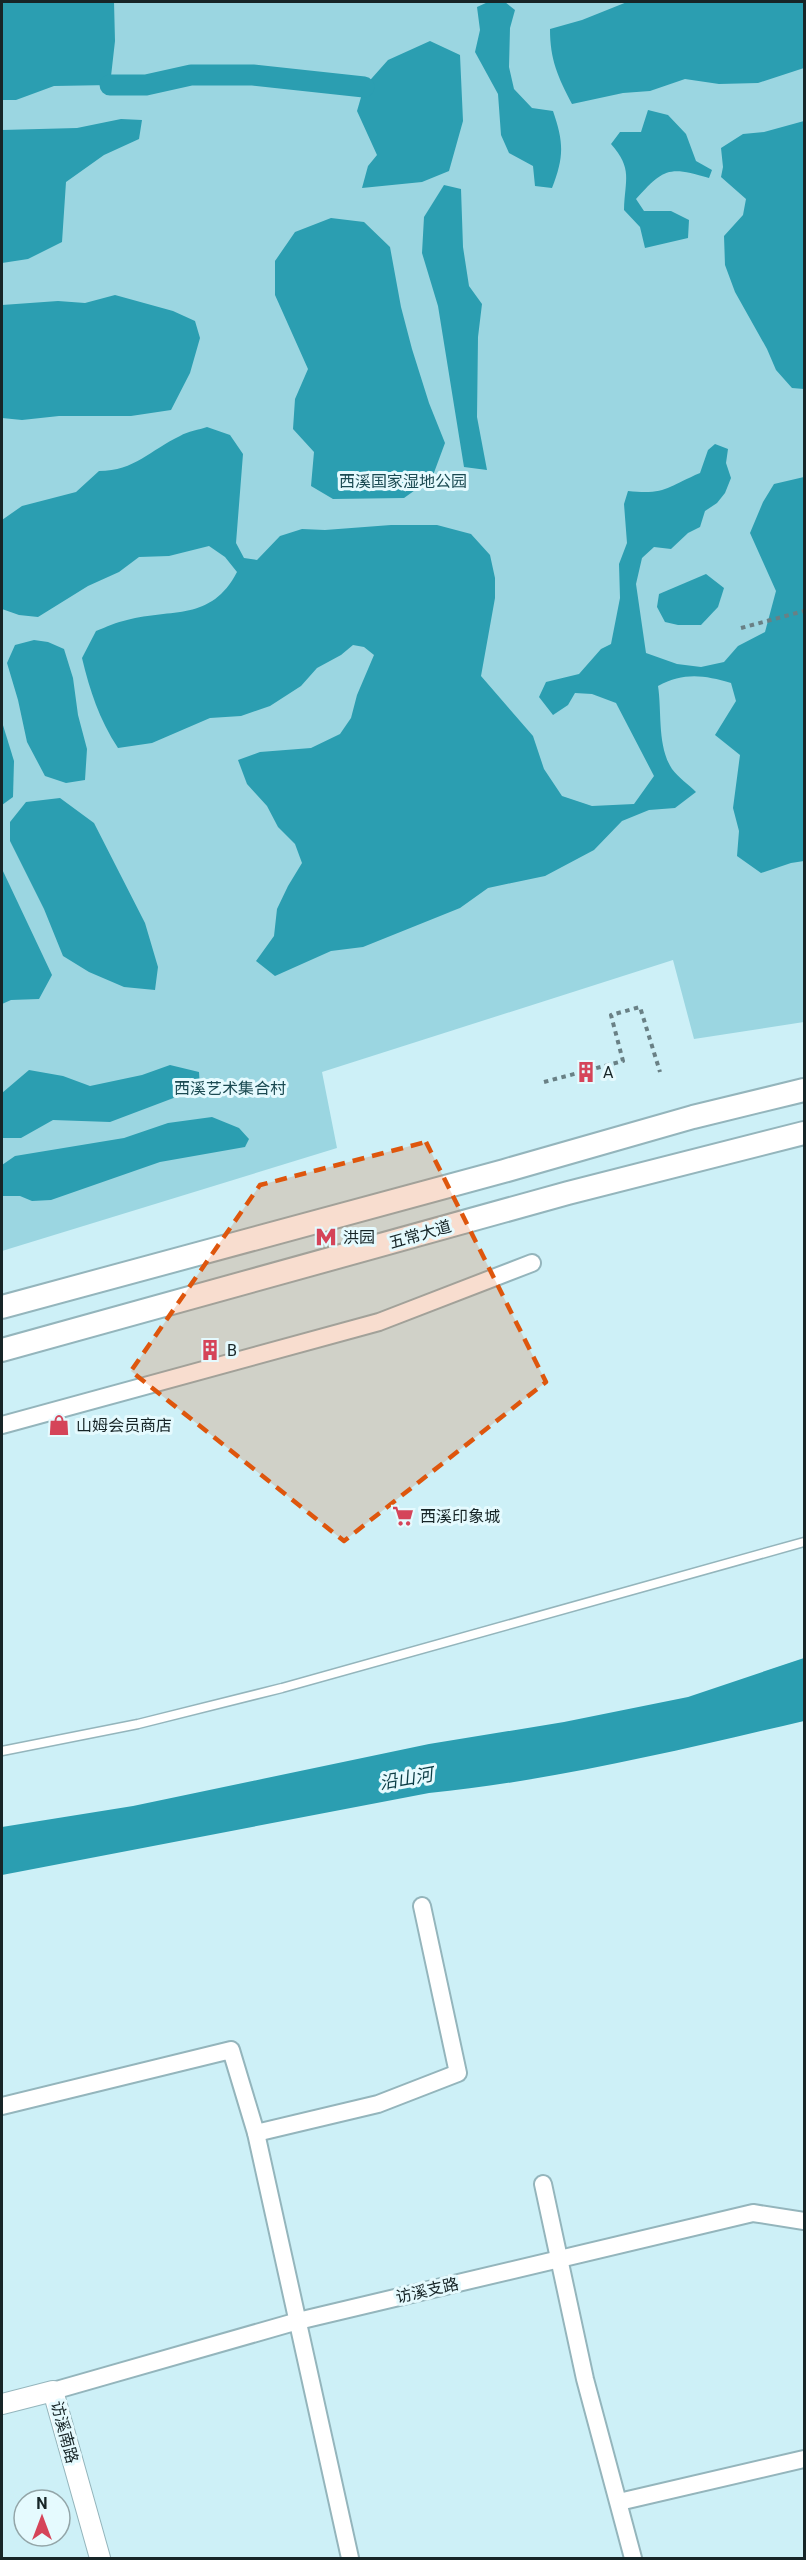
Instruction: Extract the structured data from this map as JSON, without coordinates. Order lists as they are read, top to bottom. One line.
{"streets":{"main road":["五常大道"],"street":["访溪支路","访溪南路"]},"crossings":[["访溪支路","访溪南路"]],"water":["沿山河"],"parks":["西溪国家湿地公园","西溪艺术集合村"],"places":{"building":["A","B"],"metro station":["洪园"],"shop":["山姆会员商店"],"supermarket":["西溪印象城"]},"north":"top"}
